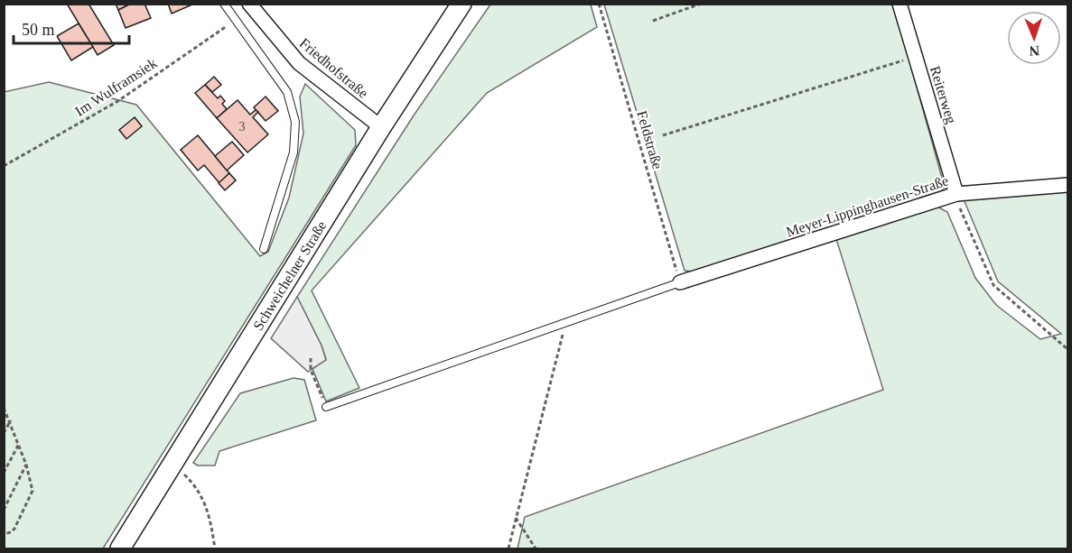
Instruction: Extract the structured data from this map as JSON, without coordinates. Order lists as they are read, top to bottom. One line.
{"streets":{"street":["Friedhofstraße","Reiterweg","Meyer-Lippinghausen-Straße","Schweichelner Straße"],"path":["Im Wulframsiek","Feldstraße"]},"crossings":[["Friedhofstraße","Schweichelner Straße"],["Reiterweg","Meyer-Lippinghausen-Straße"],["Feldstraße","Meyer-Lippinghausen-Straße"]],"house_numbers":["3"],"scale_bar":"50 m","north":"bottom"}
